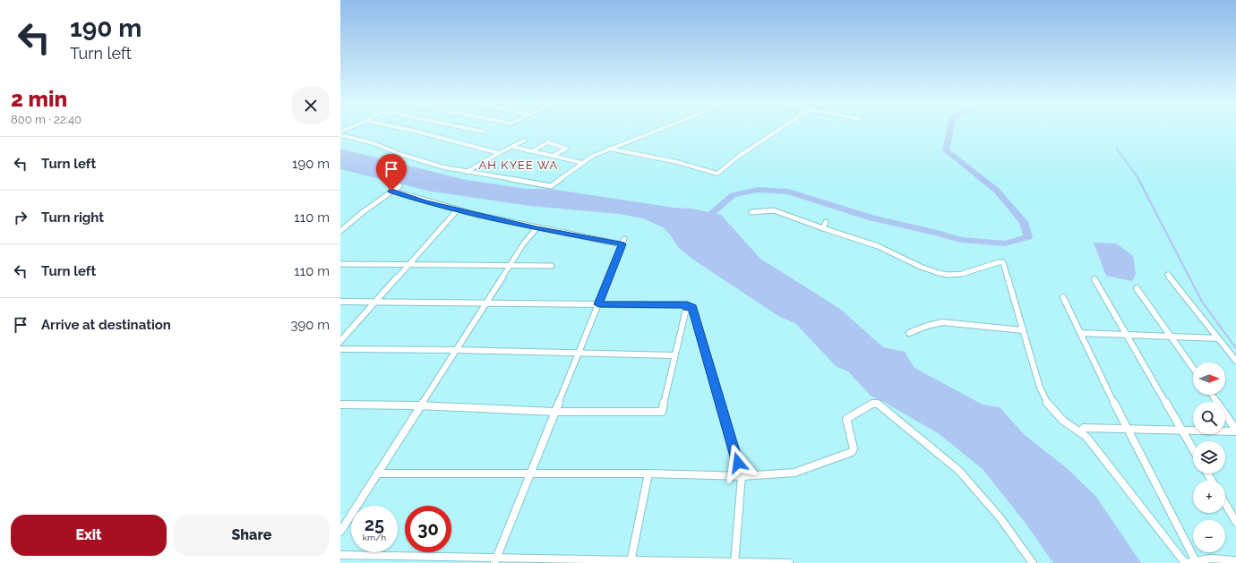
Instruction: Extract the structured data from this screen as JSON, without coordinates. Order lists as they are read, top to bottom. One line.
{"districts":["AH KYEE WA"],"north":"right","page":{"turn":["190 m","Turn left"],"heading":["2 min","800 m · 22:40"],"list":[{"name":"Turn left","value":"190 m"},{"name":"Turn right","value":"110 m"},{"name":"Turn left","value":"110 m"},{"name":"Arrive at destination","value":"390 m"}],"map_buttons":["+","−"],"speed":"25 km/h","limit":"30","buttons":["Exit","Share"]}}
